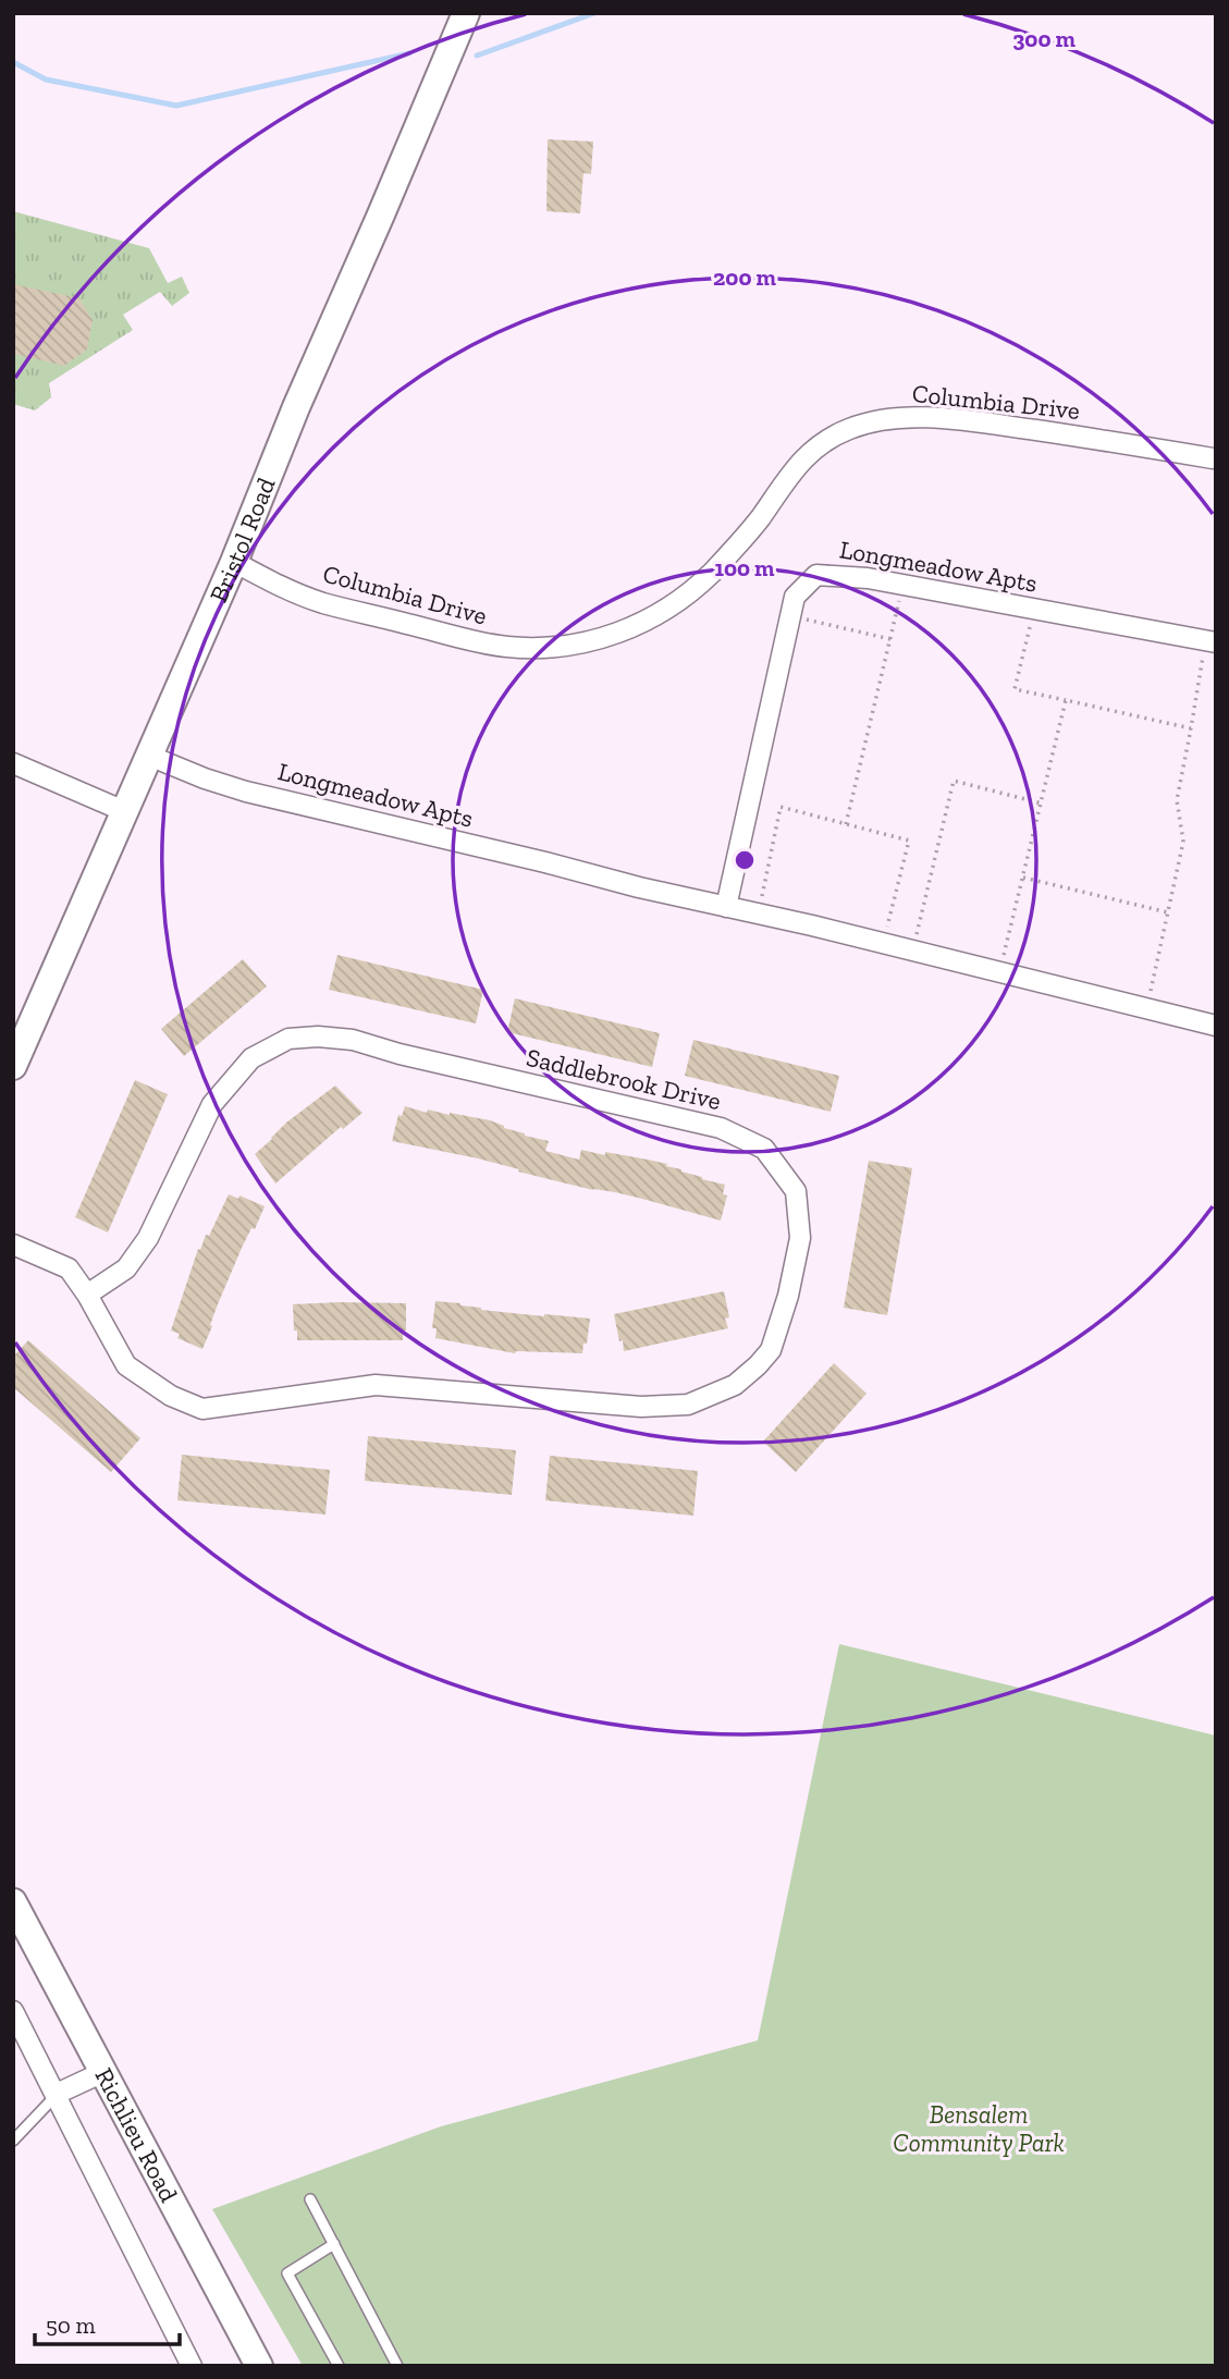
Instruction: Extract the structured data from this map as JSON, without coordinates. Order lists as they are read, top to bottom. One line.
{"streets":{"main road":["Bristol Road","Richlieu Road"],"street":["Columbia Drive","Longmeadow Apts","Saddlebrook Drive"]},"crossings":[["Columbia Drive","Bristol Road"],["Bristol Road","Longmeadow Apts"]],"parks":["Bensalem Community Park"],"scale_bar":"50 m","rings":["300 m","200 m","100 m"]}
